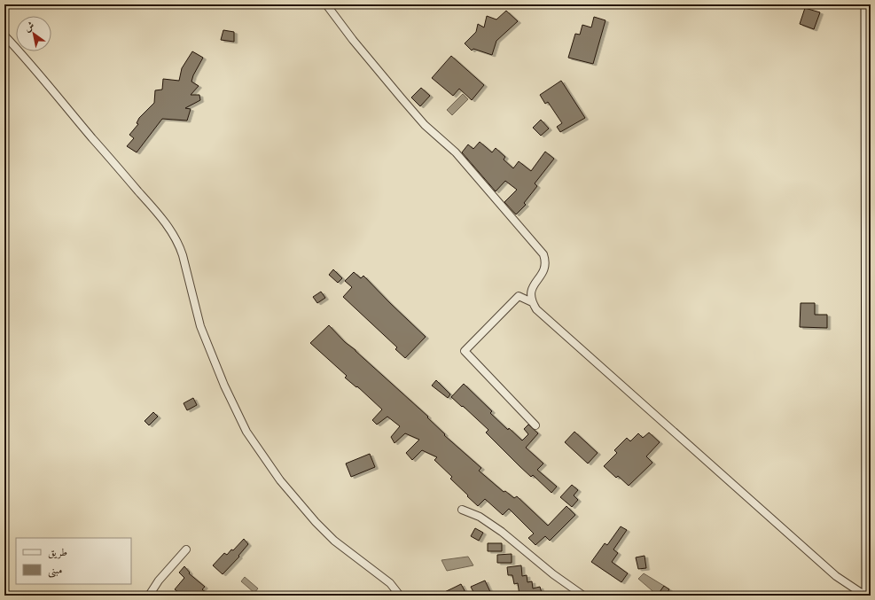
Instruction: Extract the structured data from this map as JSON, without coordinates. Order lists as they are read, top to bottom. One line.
{"legend":["طريق","مبنى"],"north":"top left"}
